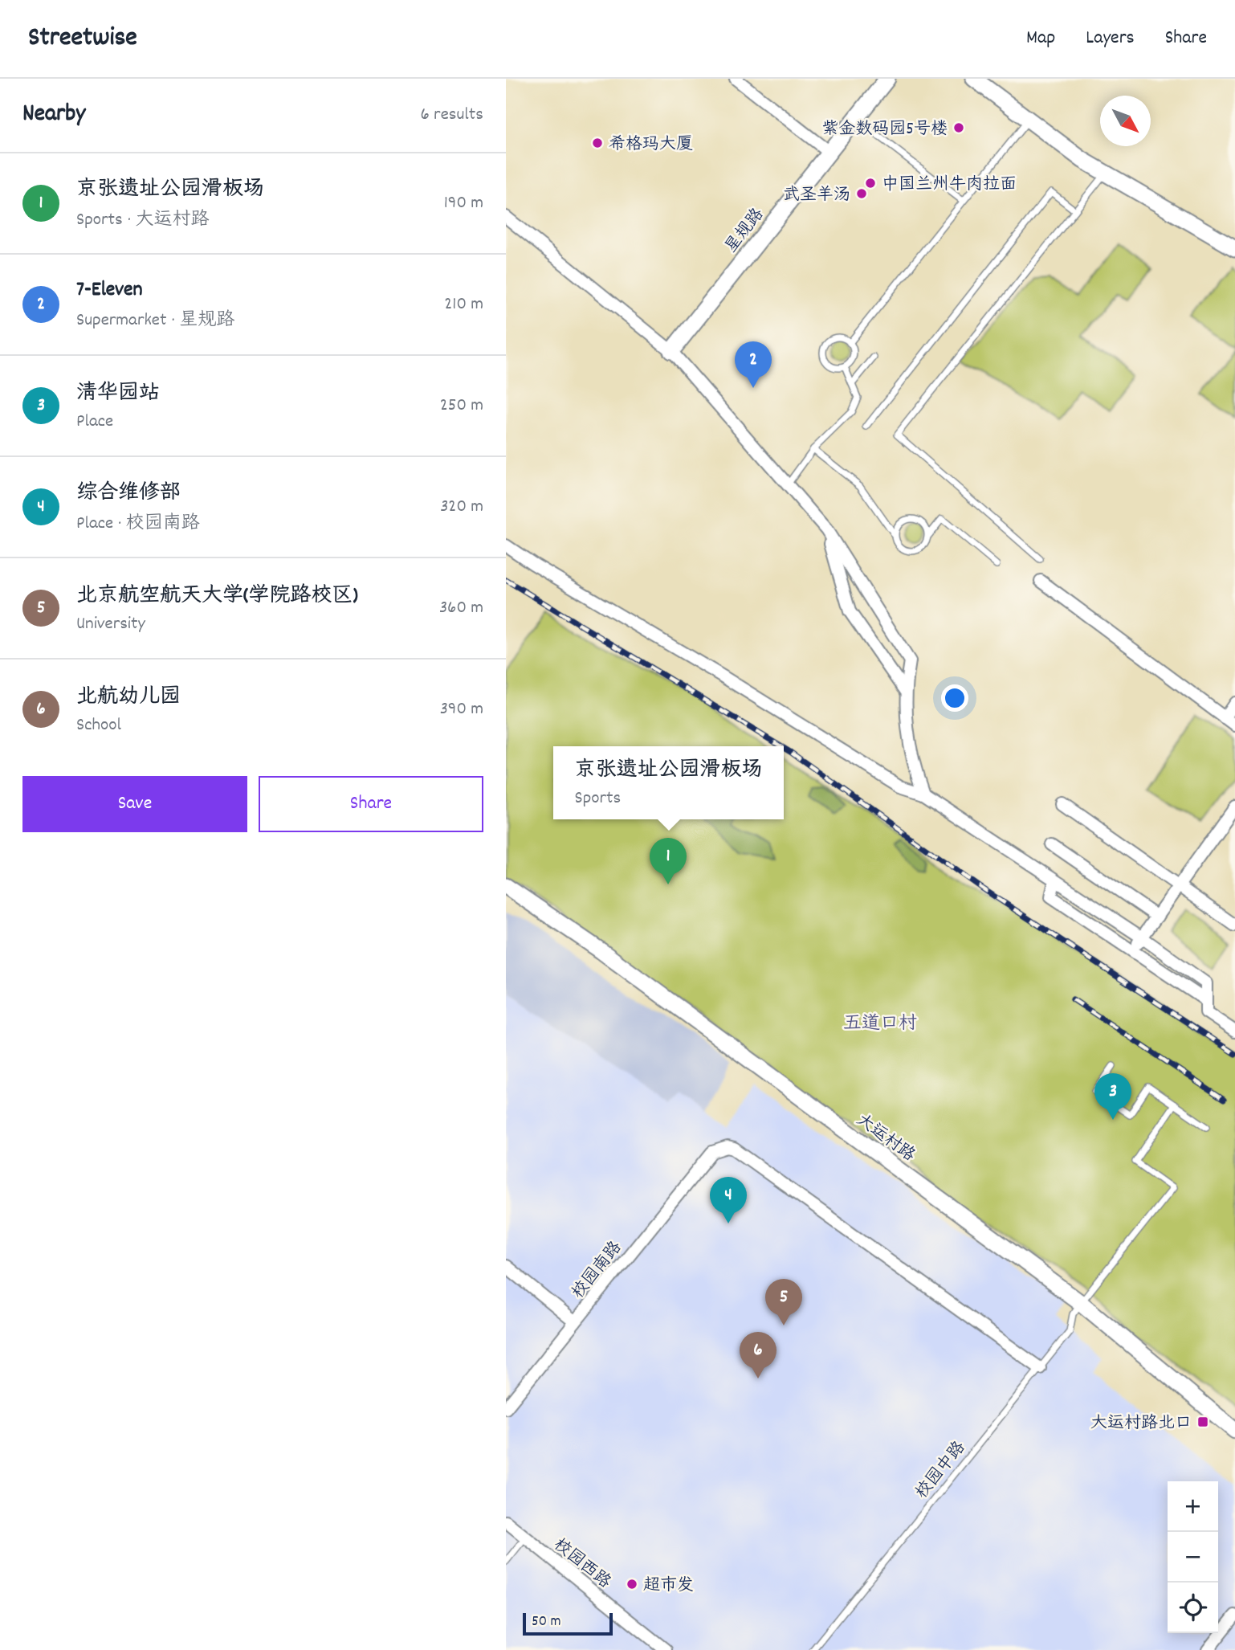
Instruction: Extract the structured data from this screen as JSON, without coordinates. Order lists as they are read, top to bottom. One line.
{"streets":{"street":["星规路","大运村路","校园南路","校园西路"],"lane":["校园中路"]},"crossings":[["大运村路","校园中路"],["校园南路","校园中路"]],"districts":["五道口村"],"places":{"other":["紫金数码园5号楼","希格玛大厦","中国兰州牛肉拉面","武圣羊汤","超市发"],"transit":["大运村路北口"]},"scale_bar":"50 m","north":"bottom right","page":{"header":"Streetwise","nav":["Map","Layers","Share"],"heading":["Nearby","6 results"],"list":[{"mark":"1","name":"京张遗址公园滑板场","note":"Sports · 大运村路","value":"190 m"},{"mark":"2","name":"7-Eleven","note":"Supermarket · 星规路","value":"210 m"},{"mark":"3","name":"清华园站","note":"Place","value":"250 m"},{"mark":"4","name":"综合维修部","note":"Place · 校园南路","value":"320 m"},{"mark":"5","name":"北京航空航天大学(学院路校区)","note":"University","value":"360 m"},{"mark":"6","name":"北航幼儿园","note":"School","value":"390 m"}],"pins":["2","1","3","4","5","6"],"popup":["京张遗址公园滑板场","Sports"],"buttons":["Save","Share"],"map_buttons":["+","−"],"scale":"50 m"}}
